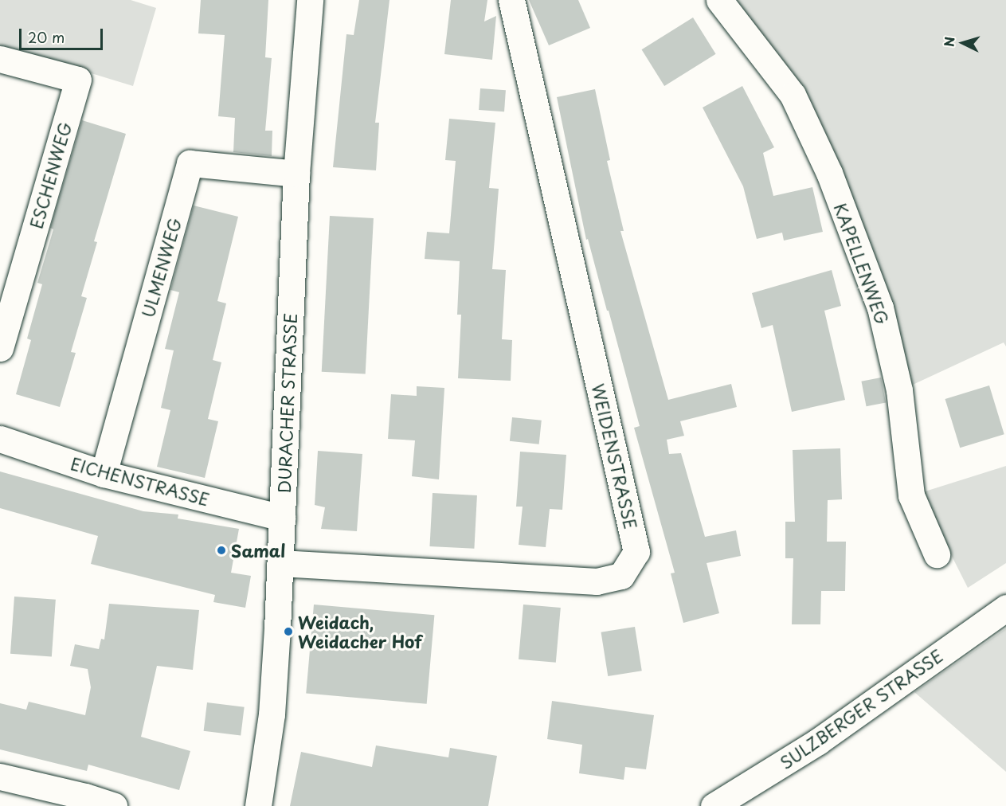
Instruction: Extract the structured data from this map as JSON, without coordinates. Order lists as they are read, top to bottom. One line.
{"streets":{"street":["ESCHENWEG","KAPELLENWEG","ULMENWEG","DURACHER STRASSE","WEIDENSTRASSE","EICHENSTRASSE","SULZBERGER STRASSE"]},"crossings":[["ULMENWEG","DURACHER STRASSE"],["ULMENWEG","EICHENSTRASSE"],["DURACHER STRASSE","WEIDENSTRASSE"],["DURACHER STRASSE","EICHENSTRASSE"]],"places":["Samal","Weidach, Weidacher Hof"],"scale_bar":"20 m","north":"left"}
